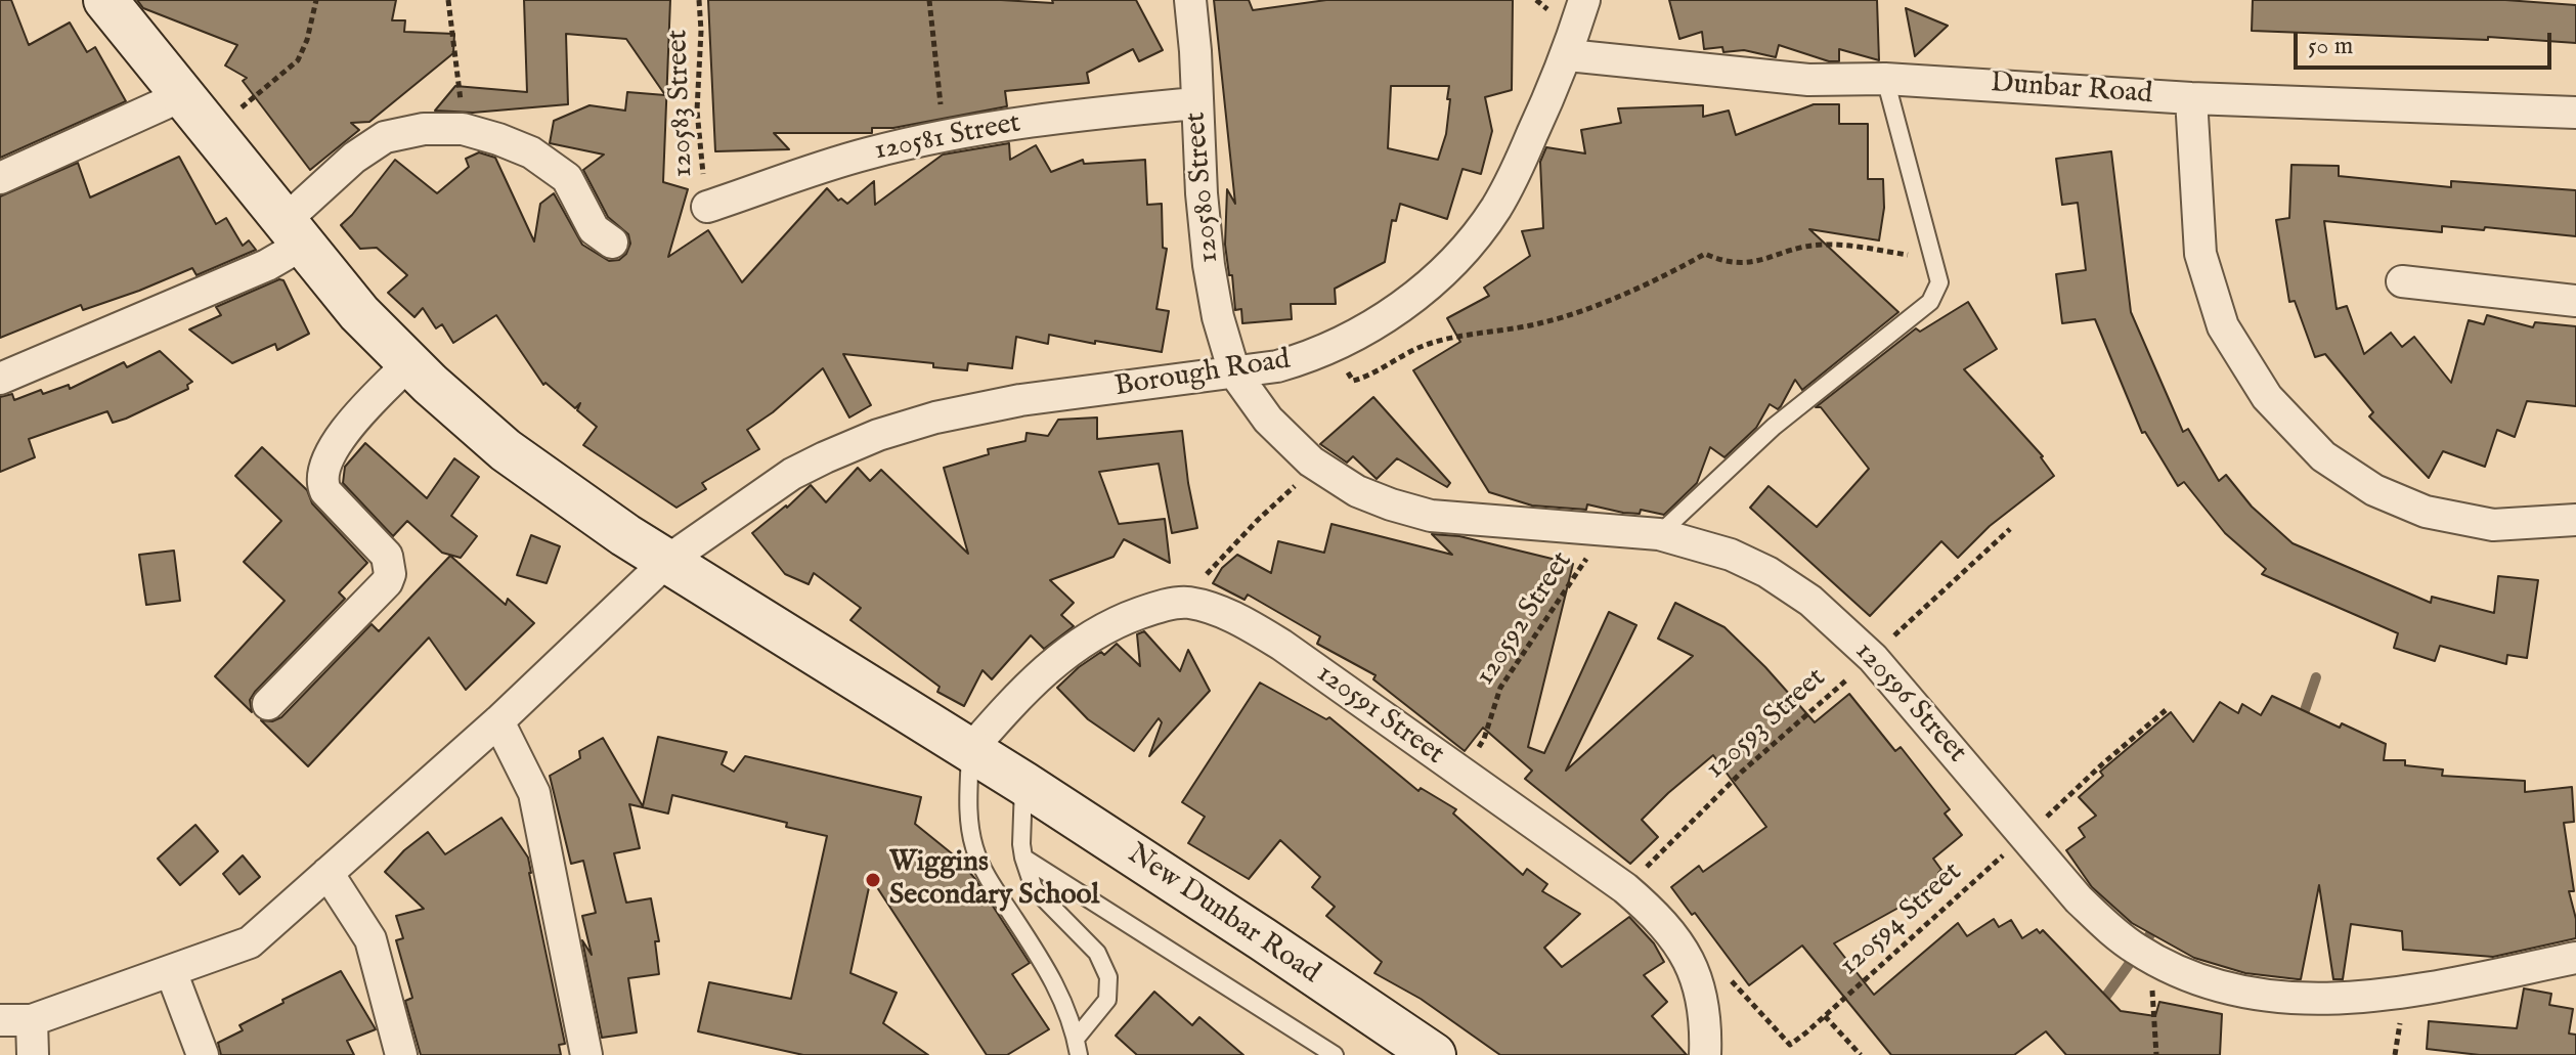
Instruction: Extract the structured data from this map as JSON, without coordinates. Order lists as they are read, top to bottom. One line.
{"streets":{"street":["Dunbar Road","120581 Street","120580 Street","Borough Road","120596 Street","120591 Street","New Dunbar Road"],"path":["120583 Street","120592 Street","120593 Street","120594 Street"]},"crossings":[["Dunbar Road","Borough Road"],["120583 Street","120581 Street"],["120581 Street","120580 Street"],["120580 Street","Borough Road"],["120580 Street","120596 Street"],["Borough Road","120596 Street"],["Borough Road","New Dunbar Road"],["120592 Street","120596 Street"],["120592 Street","120591 Street"],["120596 Street","120593 Street"],["120596 Street","120594 Street"],["120591 Street","120593 Street"],["120591 Street","New Dunbar Road"]],"places":["Wiggins Secondary School"],"scale_bar":"50 m"}
